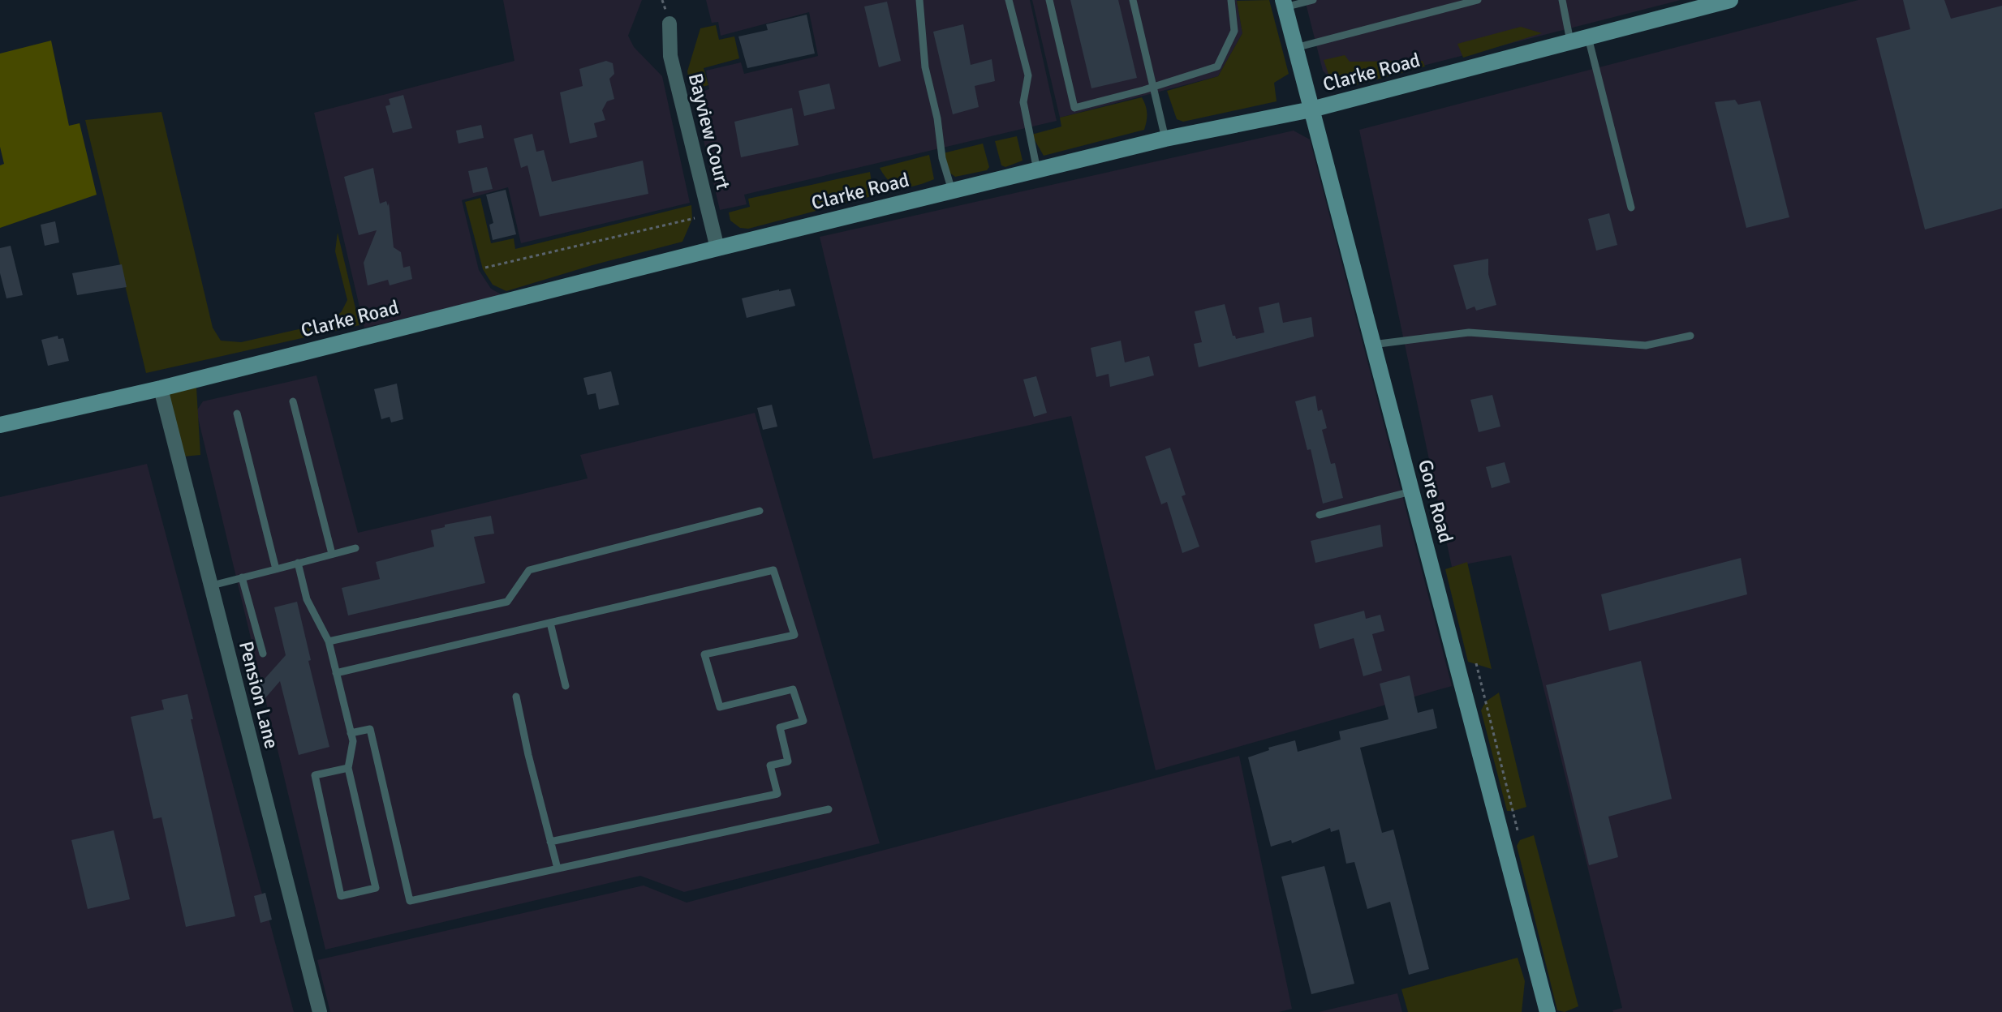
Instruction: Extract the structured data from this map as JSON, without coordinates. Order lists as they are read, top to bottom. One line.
{"streets":{"main road":["Clarke Road","Gore Road"],"street":["Bayview Court","Pension Lane"]},"crossings":[["Clarke Road","Bayview Court"],["Clarke Road","Gore Road"],["Clarke Road","Pension Lane"]]}
